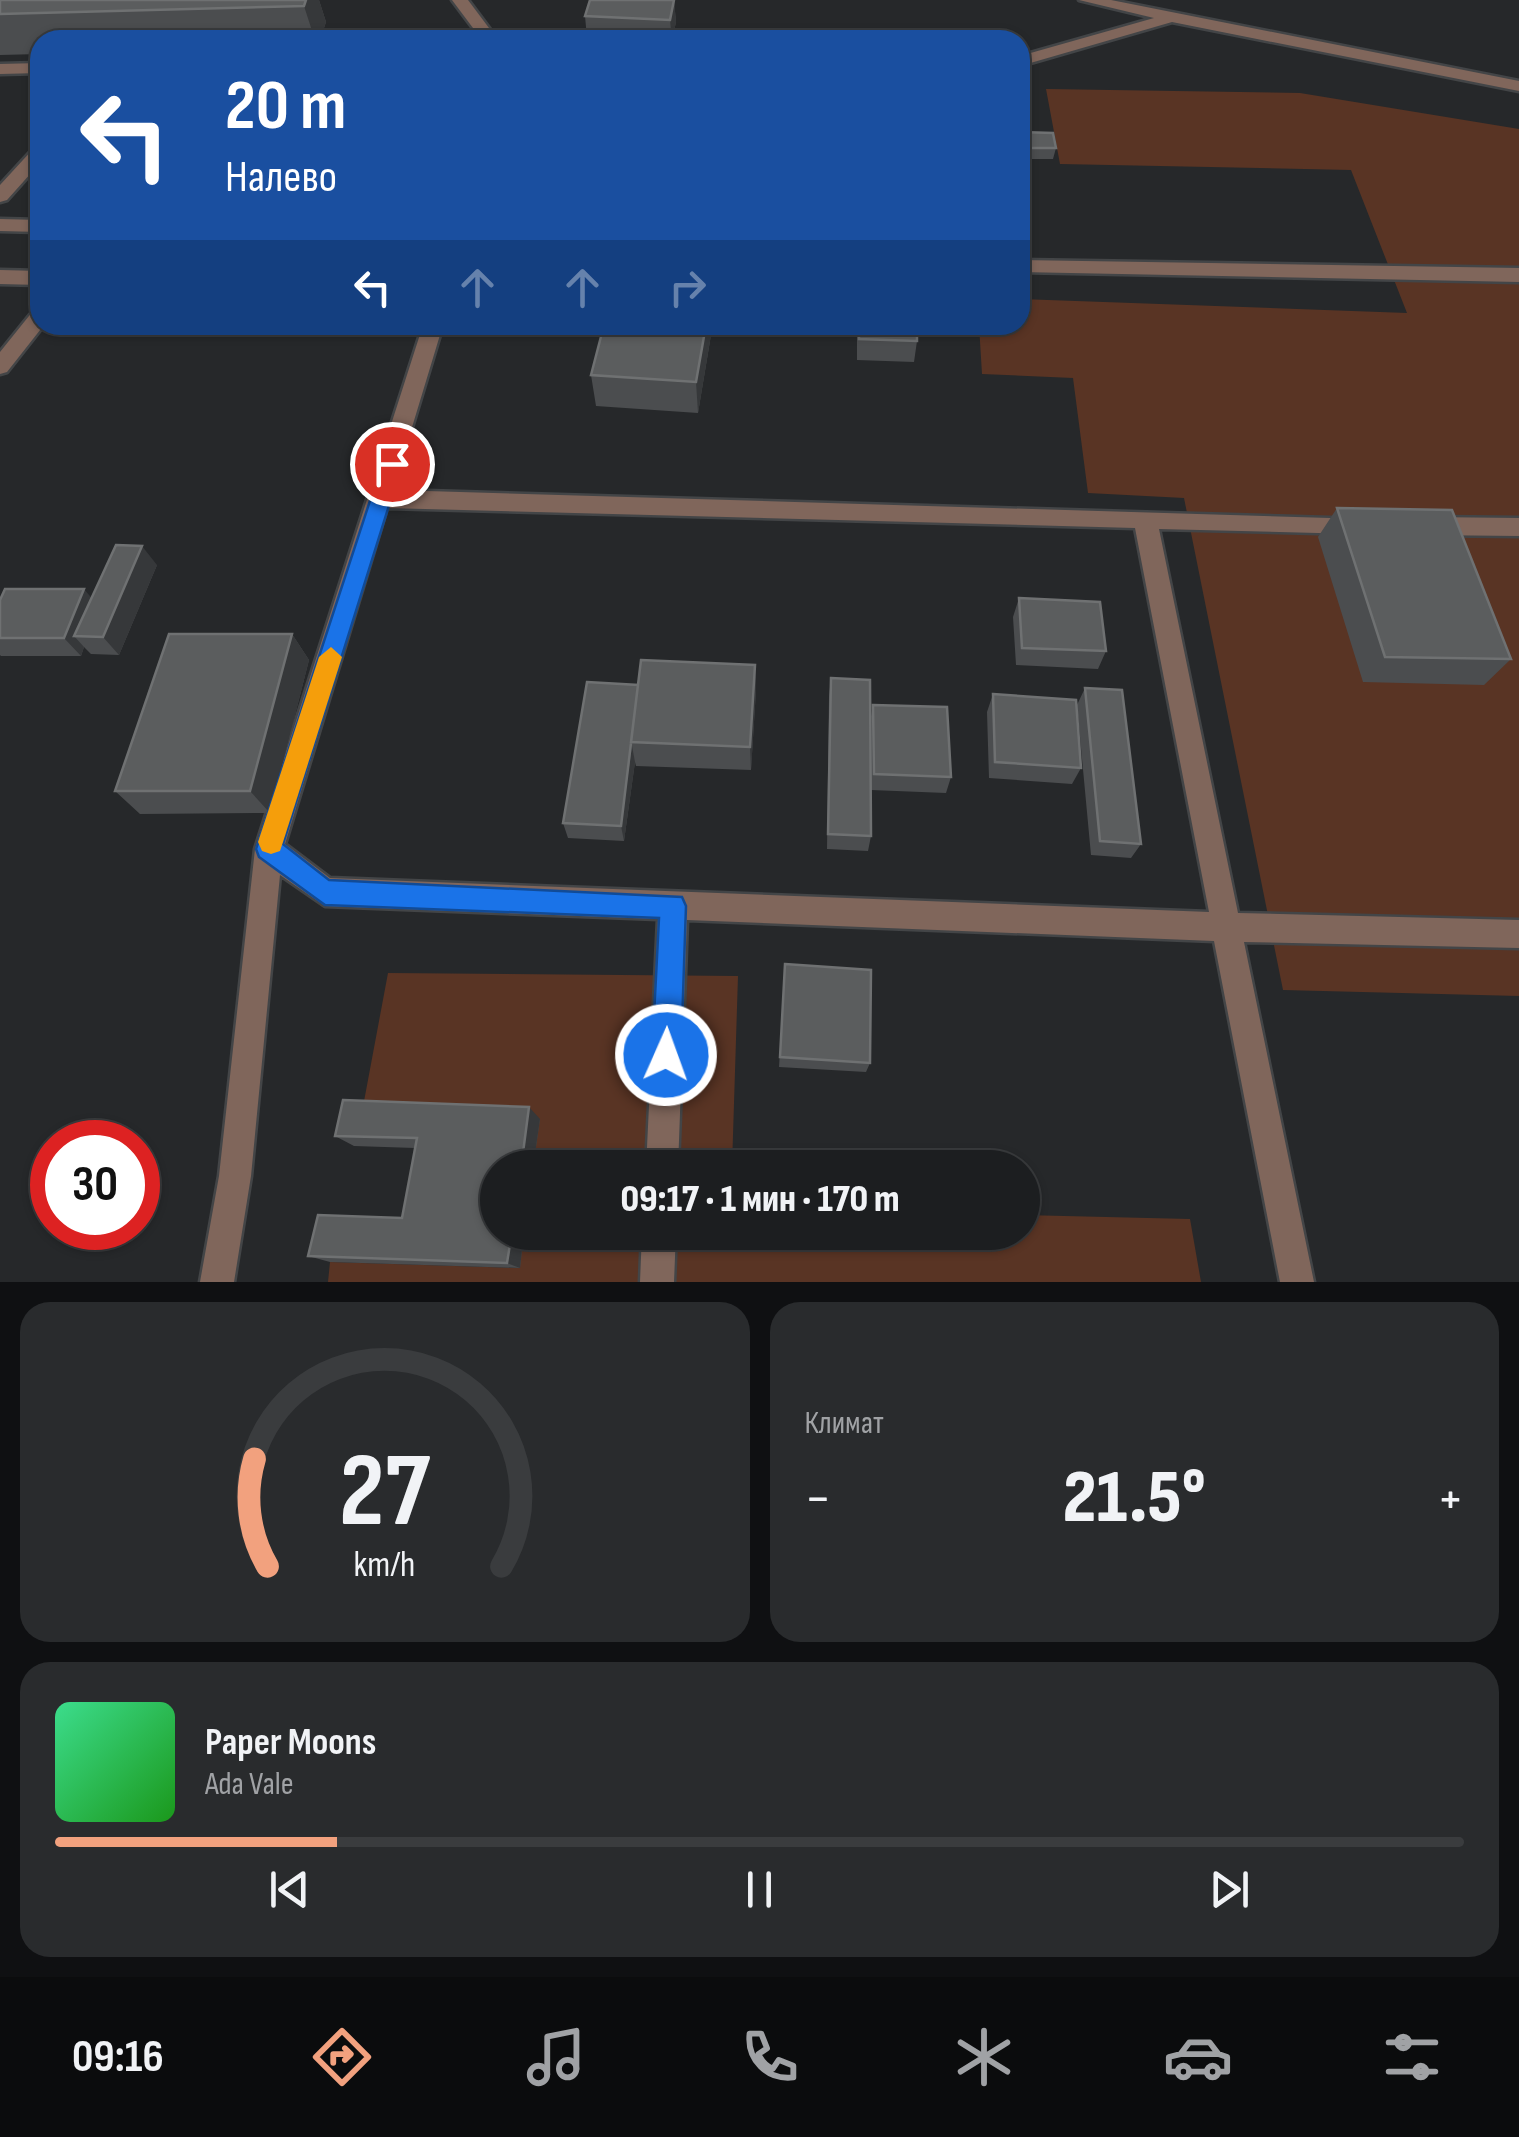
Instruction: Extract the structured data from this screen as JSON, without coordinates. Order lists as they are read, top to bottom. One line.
{"page":{"turn":["20 m","Налево"],"limit":"30","trip":"09:17 · 1 мин · 170 m","tile":"Климат","heat":["−","21.5°","+"],"song":["Paper Moons","Ada Vale"],"tabs":"09:16","gauge":["27","km/h"]}}
